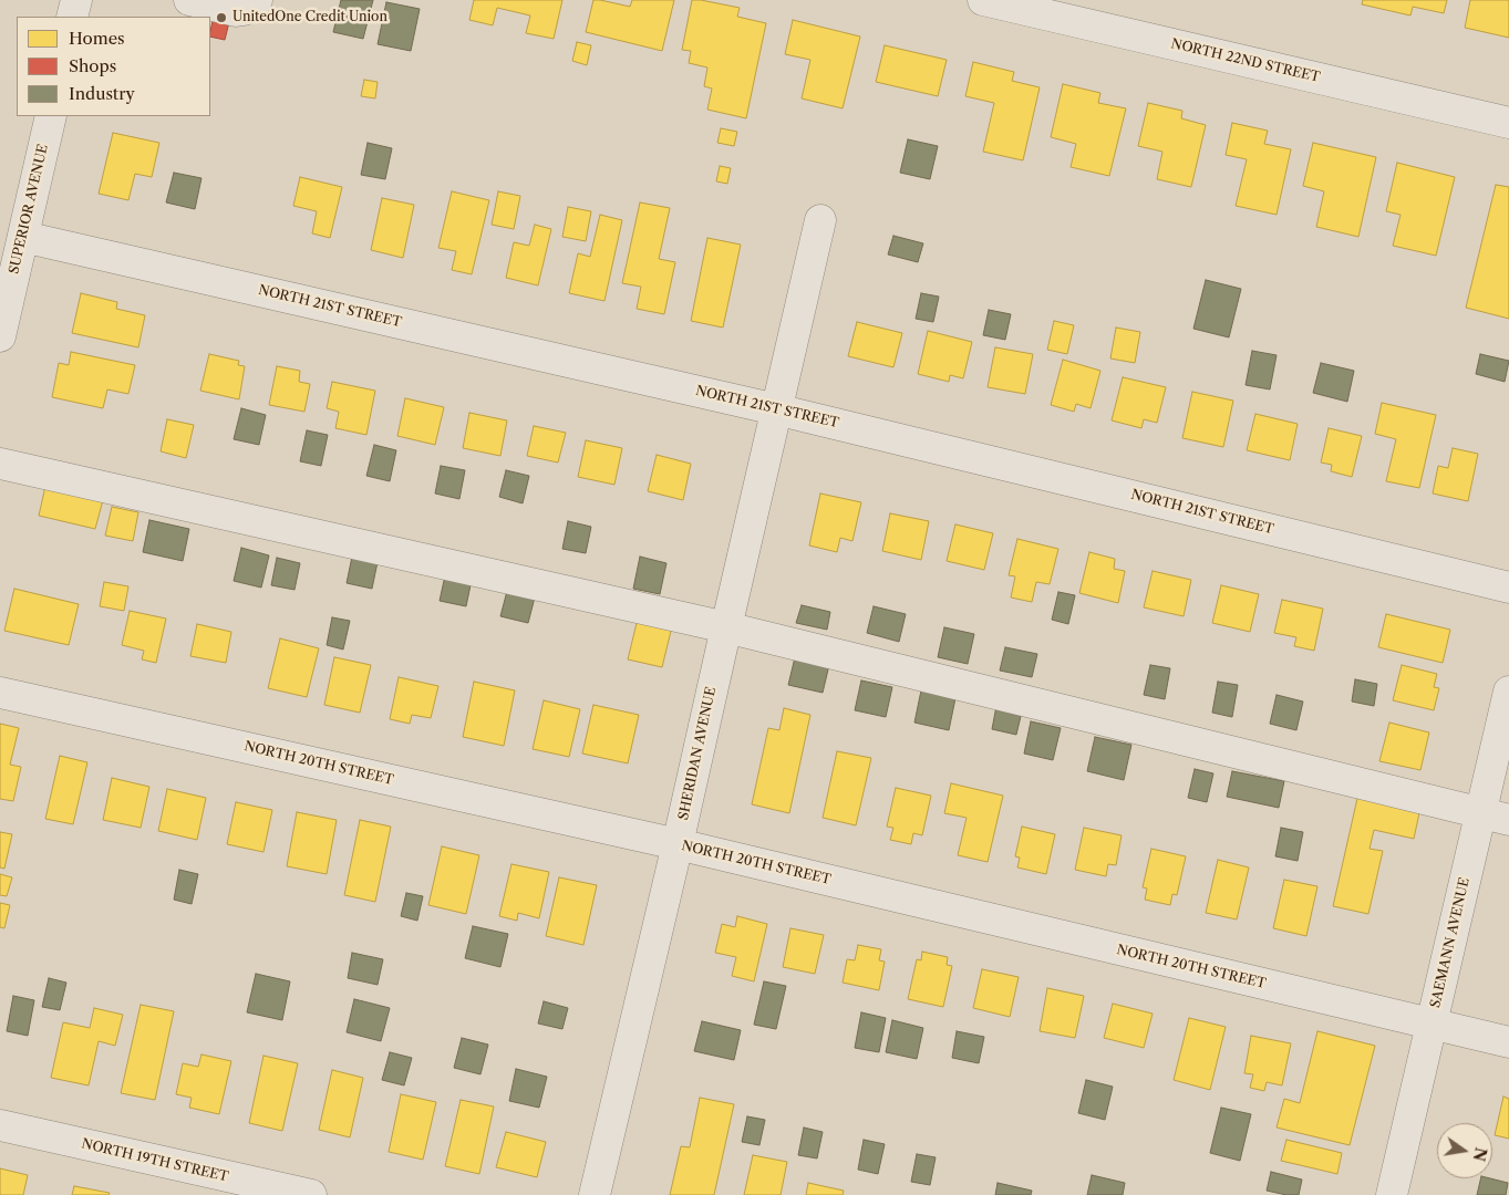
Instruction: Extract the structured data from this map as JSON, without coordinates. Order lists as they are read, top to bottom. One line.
{"streets":{"street":["NORTH 22ND STREET","SUPERIOR AVENUE","NORTH 21ST STREET","SHERIDAN AVENUE","NORTH 20TH STREET","SAEMANN AVENUE","NORTH 19TH STREET"]},"crossings":[["SUPERIOR AVENUE","NORTH 21ST STREET"],["NORTH 21ST STREET","SHERIDAN AVENUE"],["SHERIDAN AVENUE","NORTH 20TH STREET"],["NORTH 20TH STREET","SAEMANN AVENUE"]],"places":["UnitedOne Credit Union"],"legend":["Homes","Shops","Industry"],"north":"right"}
